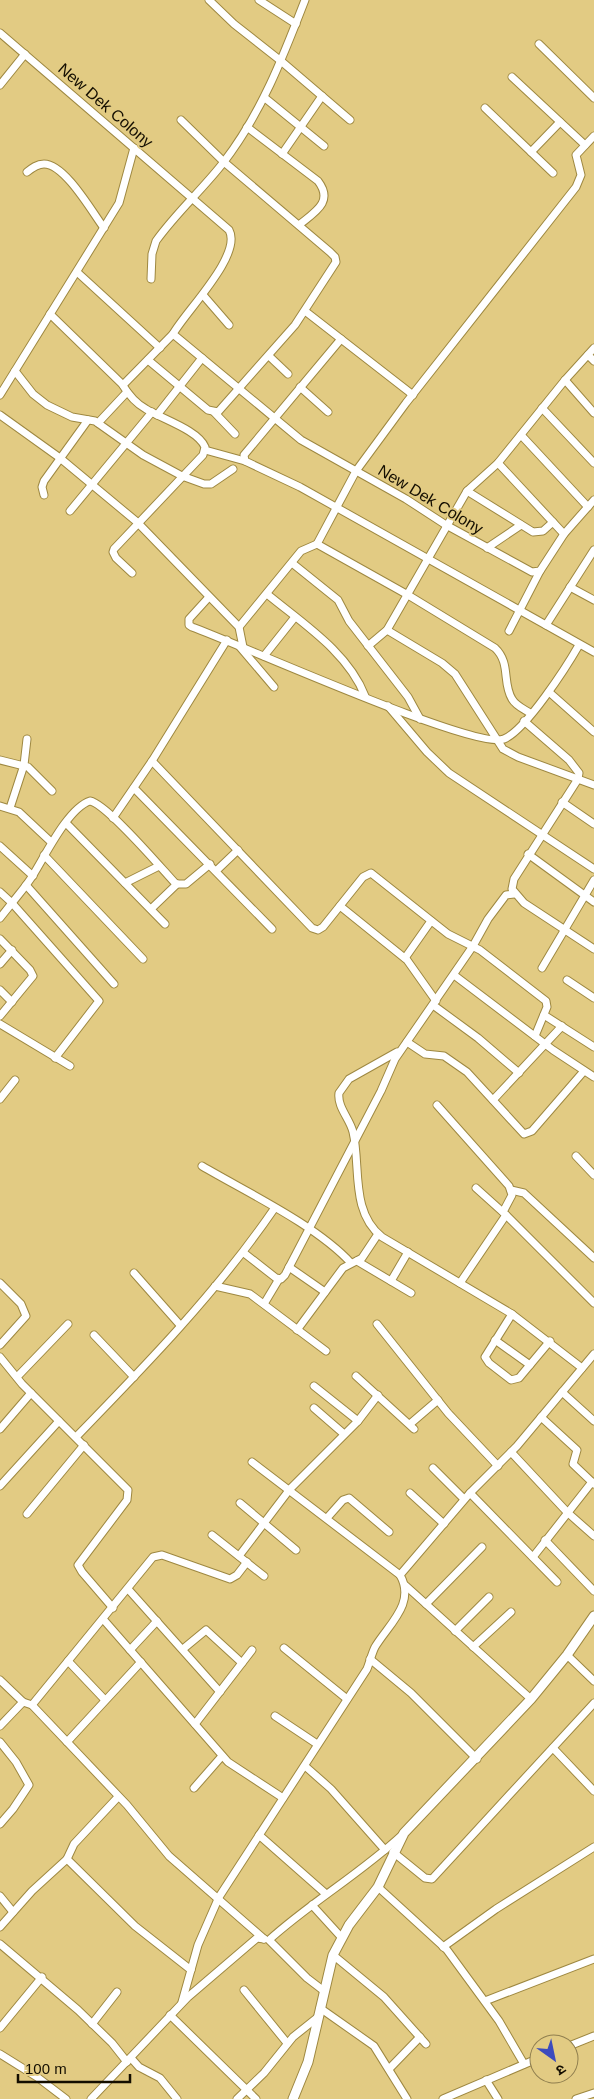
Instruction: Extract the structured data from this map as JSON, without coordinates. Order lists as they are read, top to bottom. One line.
{"streets":{"street":["New Dek Colony"]},"scale_bar":"100 m","north":"bottom right"}
